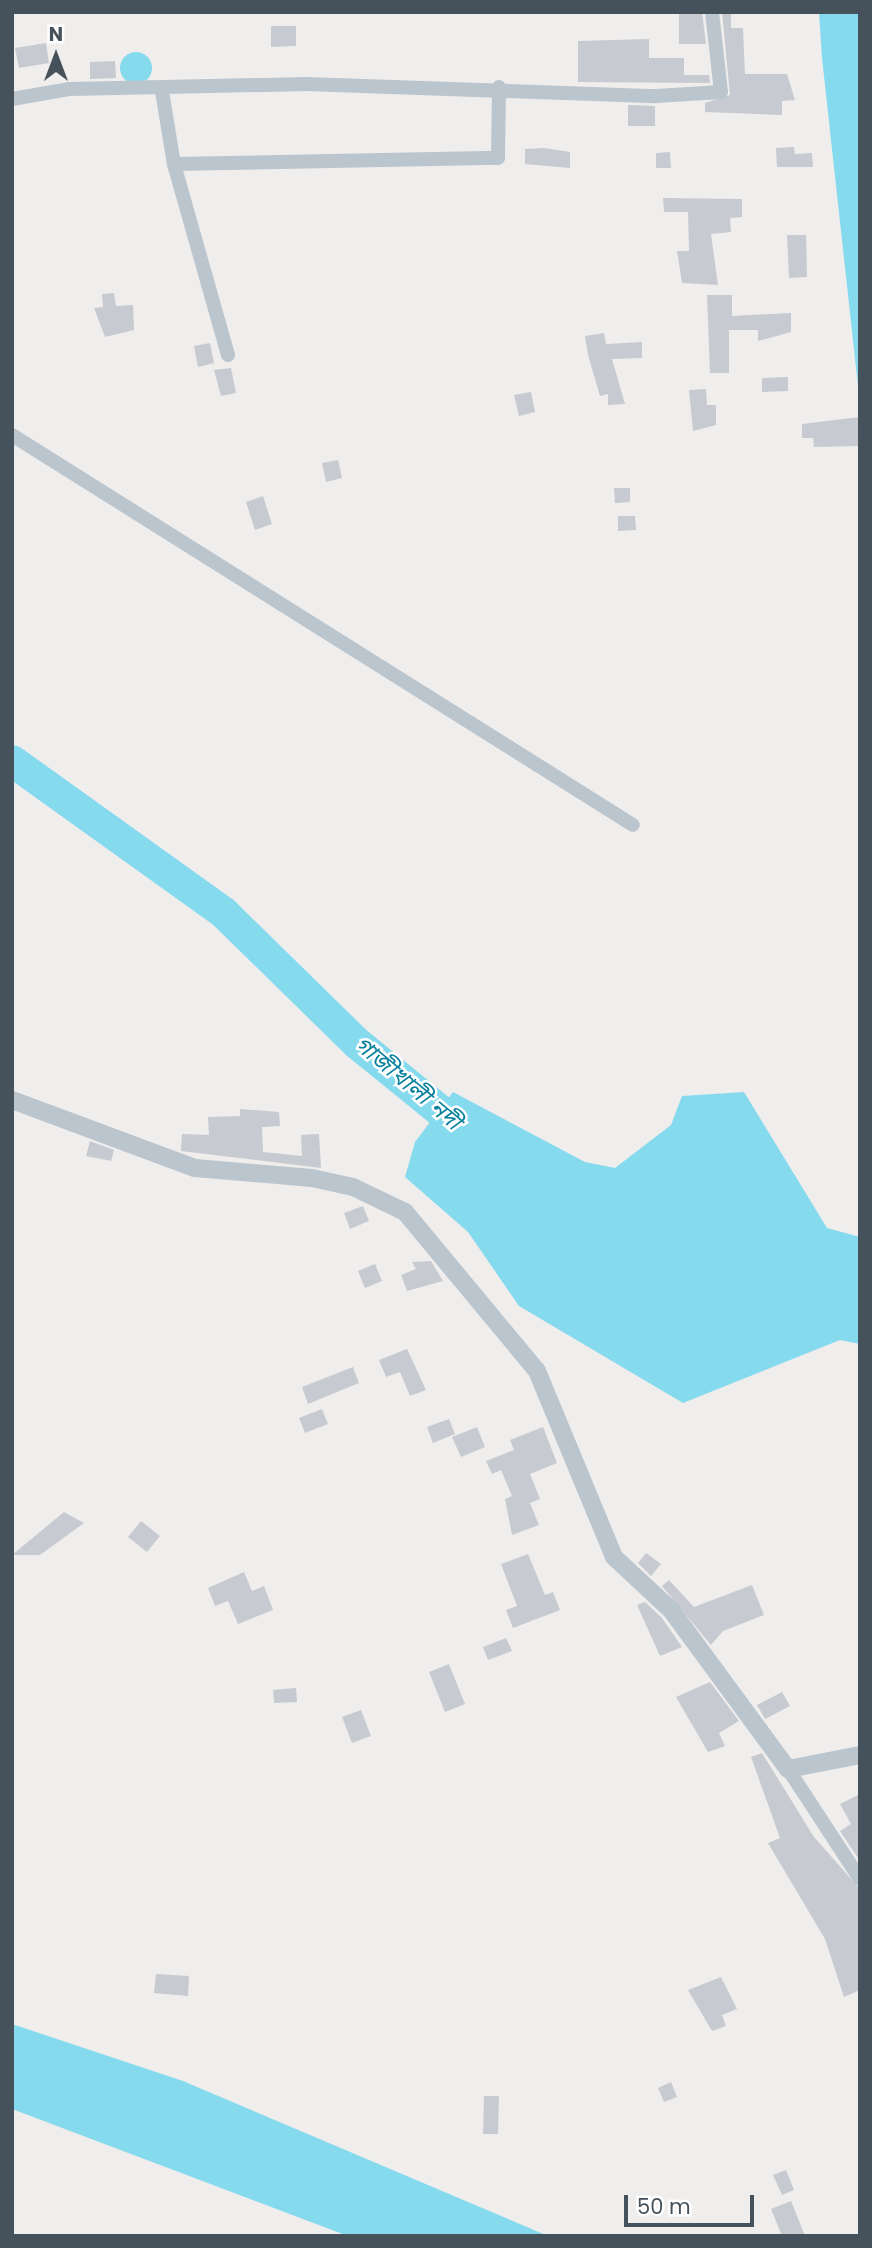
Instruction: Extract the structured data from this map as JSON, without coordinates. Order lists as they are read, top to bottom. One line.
{"water":["গাজীখালী নদী"],"scale_bar":"50 m","north":"top"}
